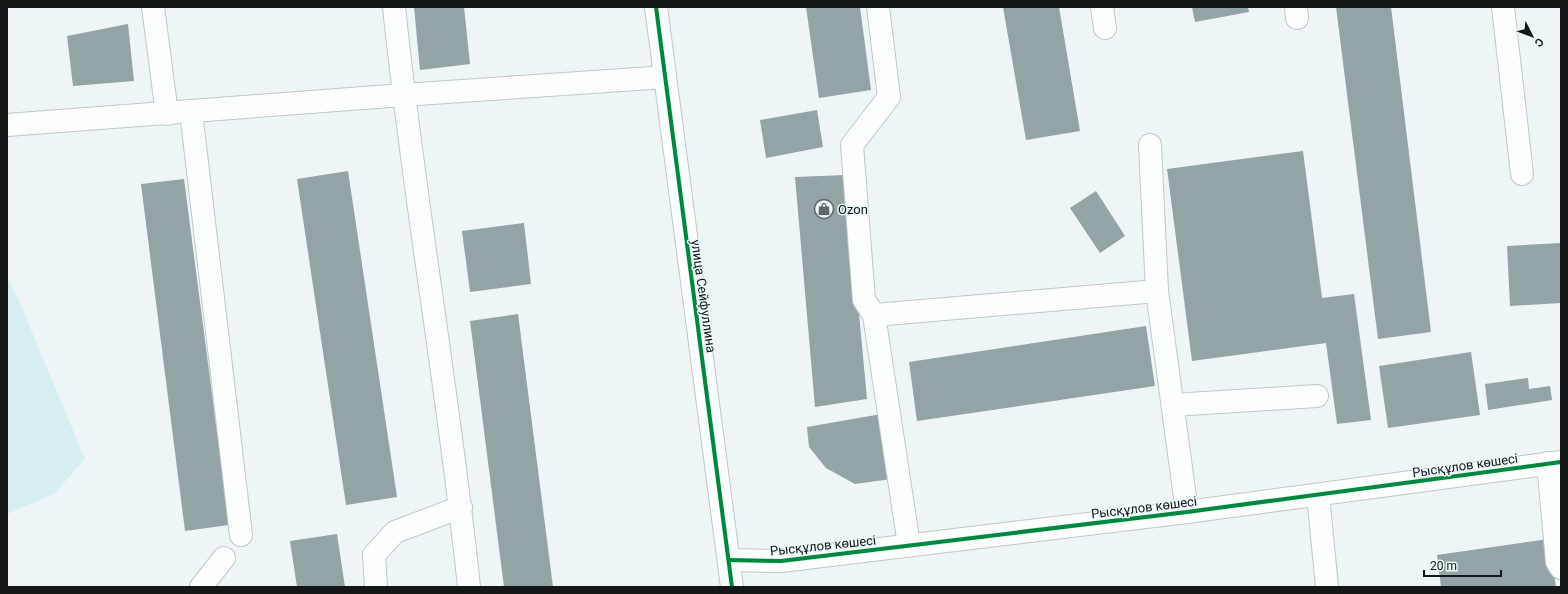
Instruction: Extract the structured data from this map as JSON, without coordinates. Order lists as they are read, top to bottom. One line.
{"streets":{"street":["улица Сейфуллина","Рысқұлов көшесі"]},"crossings":[["улица Сейфуллина","Рысқұлов көшесі"]],"places":{"shop":["Ozon"]},"scale_bar":"20 m","north":"bottom right"}
